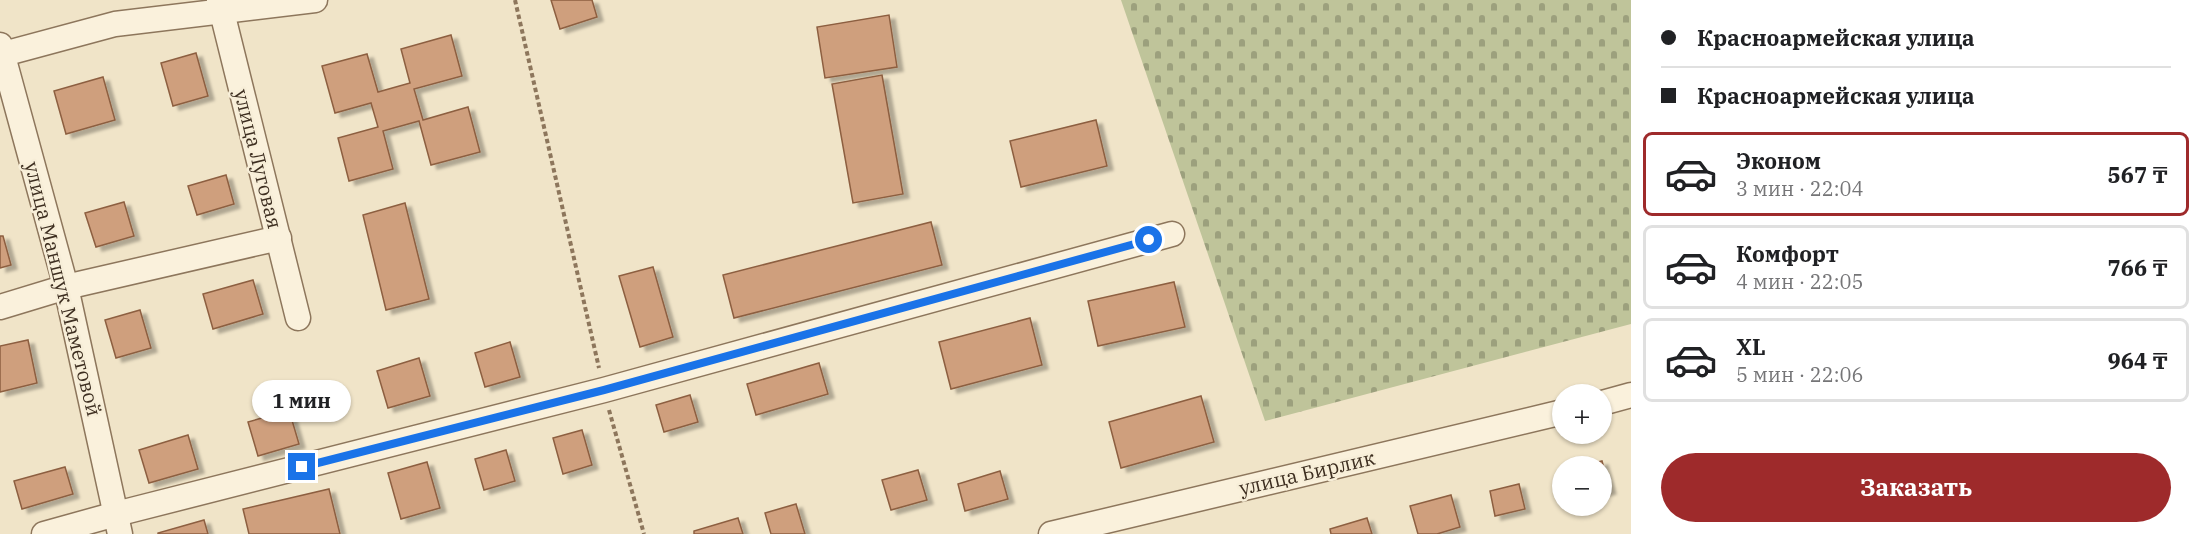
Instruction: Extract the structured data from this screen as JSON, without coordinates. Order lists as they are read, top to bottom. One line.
{"streets":{"street":["улица Луговая","улица Маншук Маметовой","улица Бирлик"]},"page":{"banner":["Красноармейская улица","Красноармейская улица"],"list":[{"name":"Эконом","note":"3 мин · 22:04","value":"567 ₸"},{"name":"Комфорт","note":"4 мин · 22:05","value":"766 ₸"},{"name":"XL","note":"5 мин · 22:06","value":"964 ₸"}],"bubble":"1 мин","map_buttons":["+","−"],"buttons":"Заказать"}}
